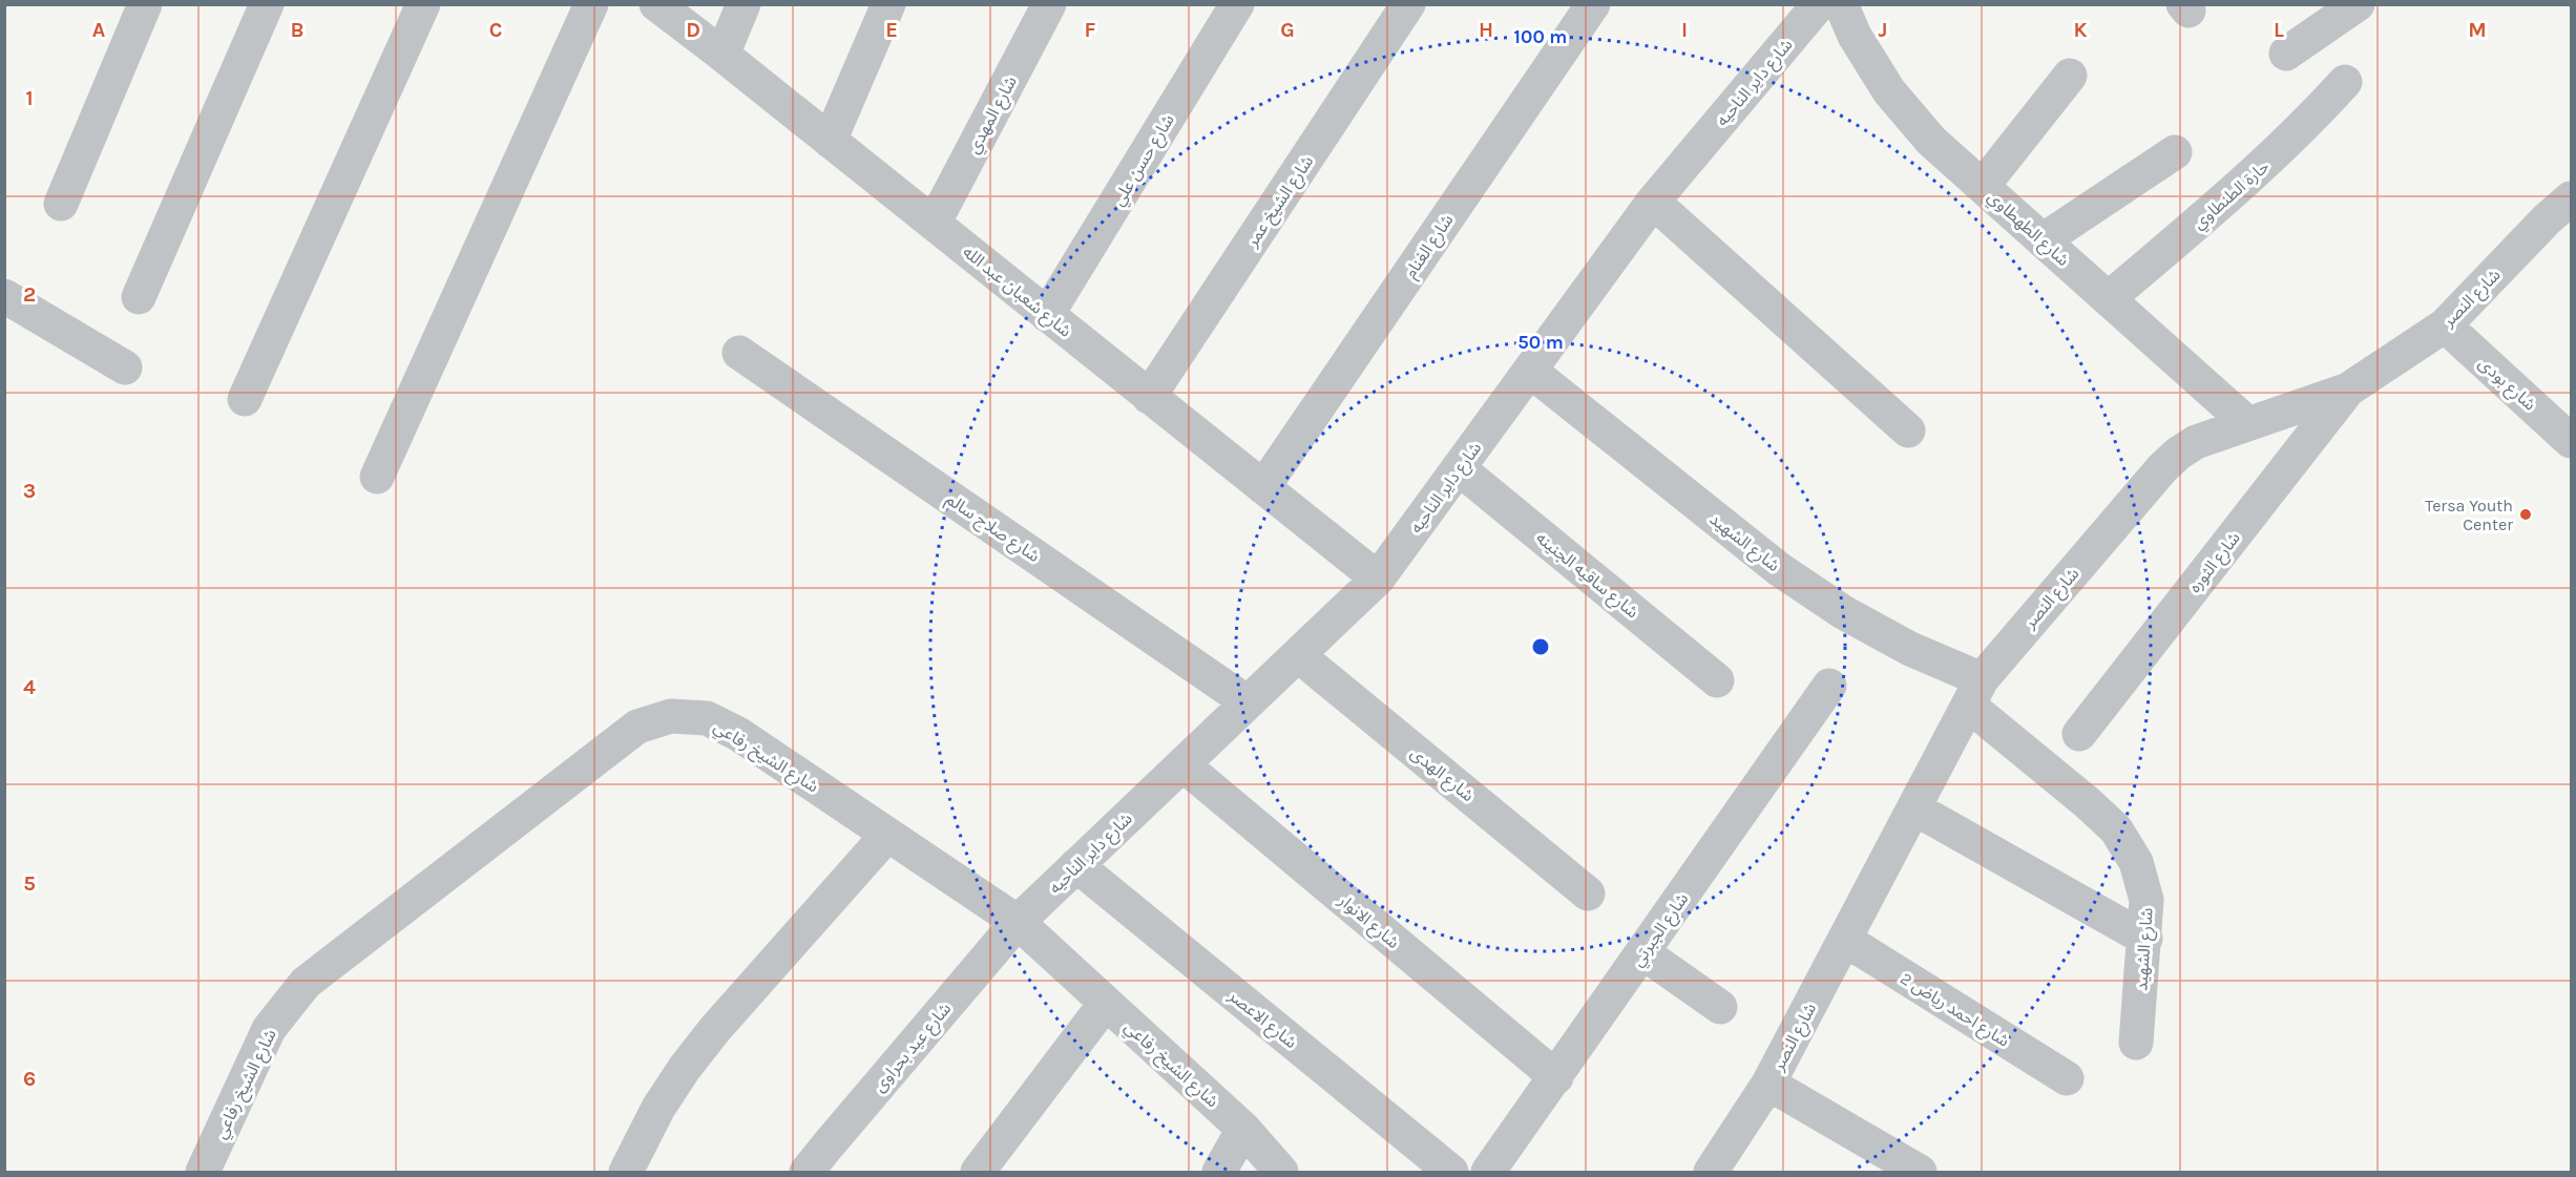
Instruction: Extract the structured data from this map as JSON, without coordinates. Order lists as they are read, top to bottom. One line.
{"streets":{"street":["شارع داير الناحيه","شارع المهدي","شارع حسن علي","حارة الطنطاوي","شارع الشيخ عمر","شارع الطهطاوي","شارع الغنام","شارع شعبان عبد الله","شارع النصر","شارع بودى","شارع صلاح سالم","شارع الشهيد","شارع الثوره","شارع ساقيه الجنينه","شارع الشيخ رفاعي","شارع الهدى","شارع الانوار","شارع الجبرتي","شارع احمد رياض 2","شارع الاعصر","شارع عيد بحراوى"]},"crossings":[["شارع داير الناحيه","شارع شعبان عبد الله"],["شارع داير الناحيه","شارع صلاح سالم"],["شارع داير الناحيه","شارع الشهيد"],["شارع داير الناحيه","شارع ساقيه الجنينه"],["شارع داير الناحيه","شارع الشيخ رفاعي"],["شارع داير الناحيه","شارع الهدى"],["شارع داير الناحيه","شارع الانوار"],["شارع داير الناحيه","شارع الاعصر"],["شارع داير الناحيه","شارع عيد بحراوى"],["شارع المهدي","شارع شعبان عبد الله"],["شارع حسن علي","شارع شعبان عبد الله"],["حارة الطنطاوي","شارع الطهطاوي"],["شارع الشيخ عمر","شارع شعبان عبد الله"],["شارع الطهطاوي","شارع النصر"],["شارع الغنام","شارع شعبان عبد الله"],["شارع النصر","شارع بودى"],["شارع النصر","شارع الشهيد"],["شارع النصر","شارع الثوره"],["شارع النصر","شارع احمد رياض 2"],["شارع الشيخ رفاعي","شارع عيد بحراوى"],["شارع الانوار","شارع الجبرتي"]],"places":["Tersa Youth Center"],"grid":{"columns":["A","B","C","D","E","F","G","H","I","J","K","L","M"],"rows":["1","2","3","4","5","6"]},"rings":["100 m","50 m"]}
